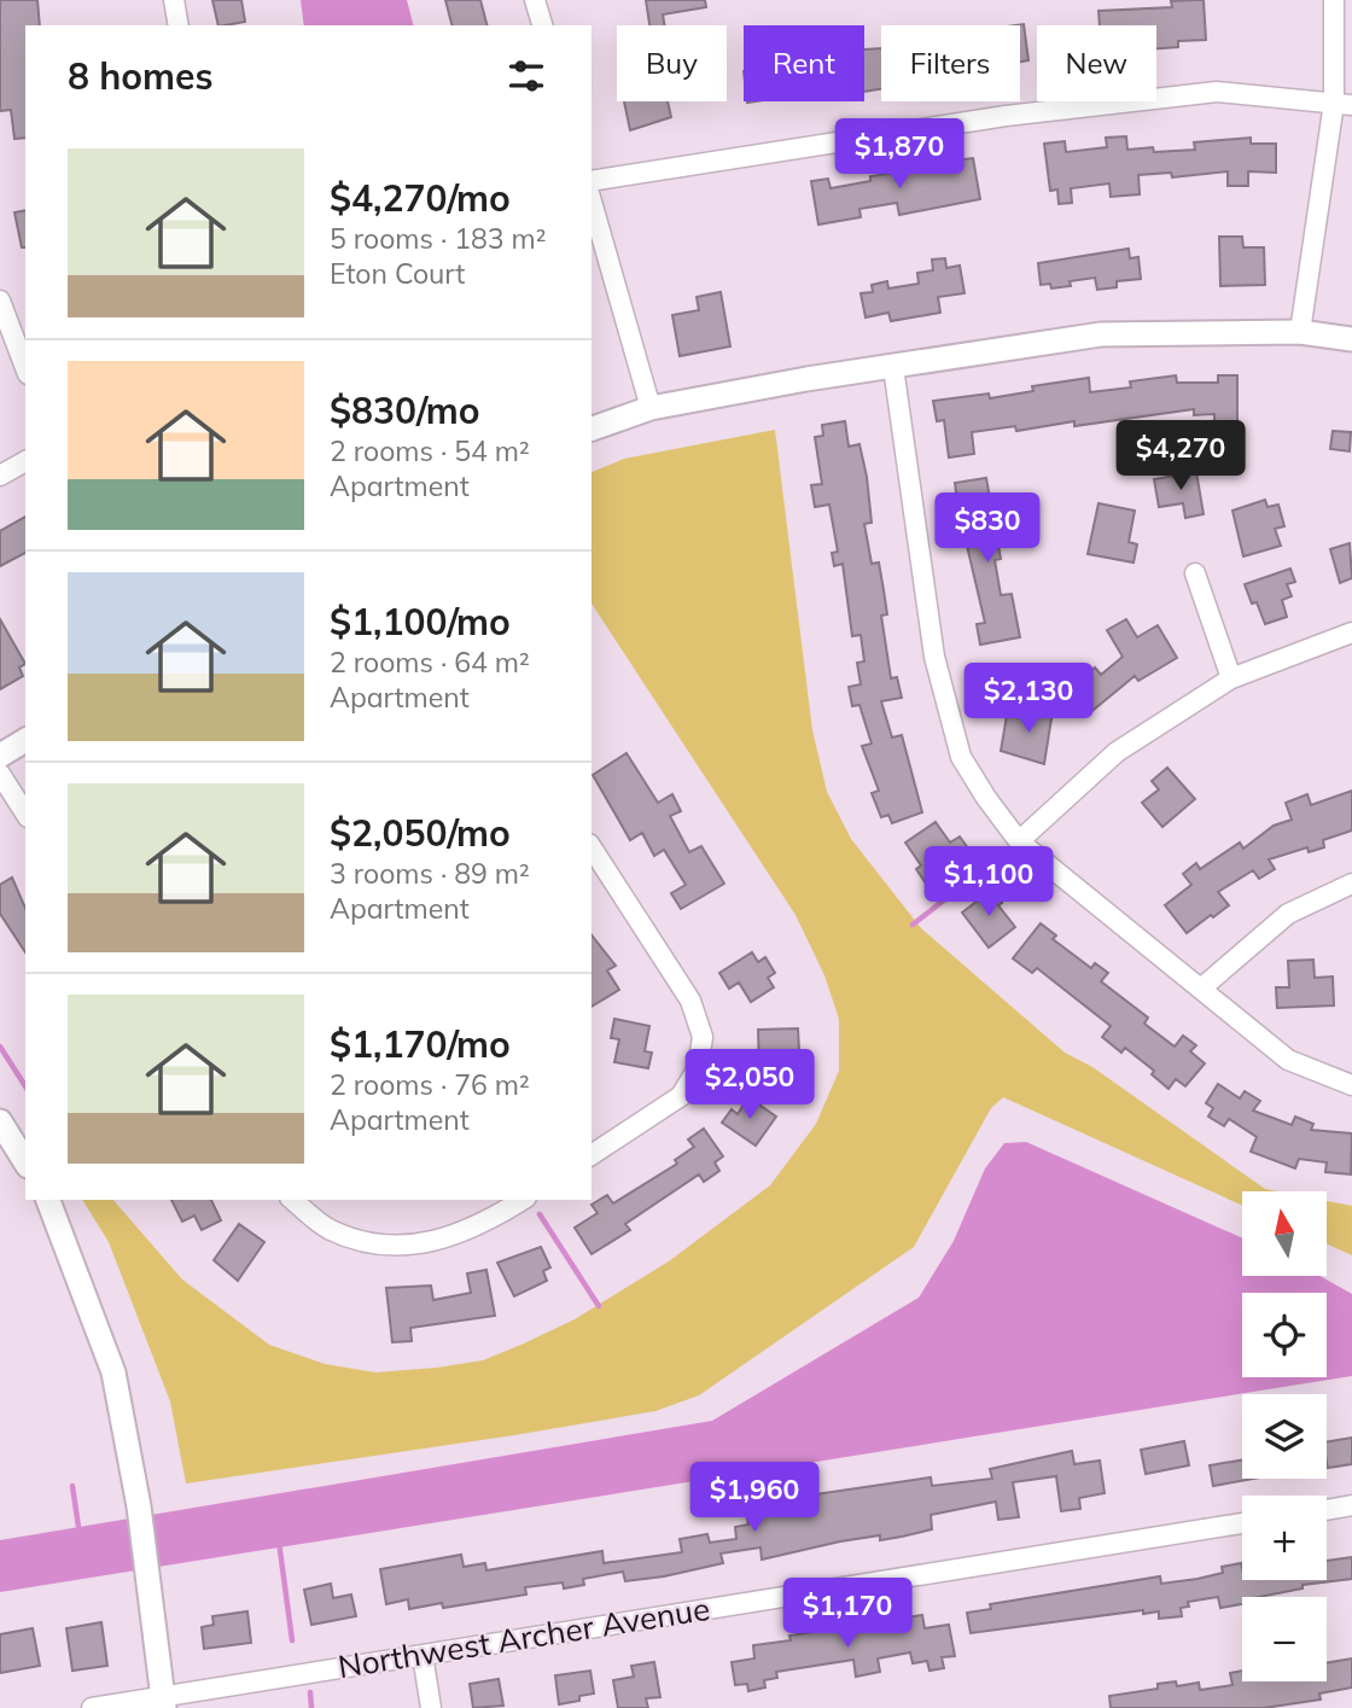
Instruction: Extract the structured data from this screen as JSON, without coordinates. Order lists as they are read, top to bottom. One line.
{"streets":{"street":["Northwest Archer Avenue"]},"north":"top","page":{"chip":["Buy","Rent","Filters","New"],"heading":"8 homes","price":["$1,870","$4,270","$830","$2,130","$1,100","$2,050","$1,960","$1,170"],"list":[{"name":"$4,270/mo","note":"5 rooms · 183 m² · Eton Court"},{"name":"$830/mo","note":"2 rooms · 54 m² · Apartment"},{"name":"$1,100/mo","note":"2 rooms · 64 m² · Apartment"},{"name":"$2,050/mo","note":"3 rooms · 89 m² · Apartment"},{"name":"$1,170/mo","note":"2 rooms · 76 m² · Apartment"}],"map_buttons":["+","−"]}}
